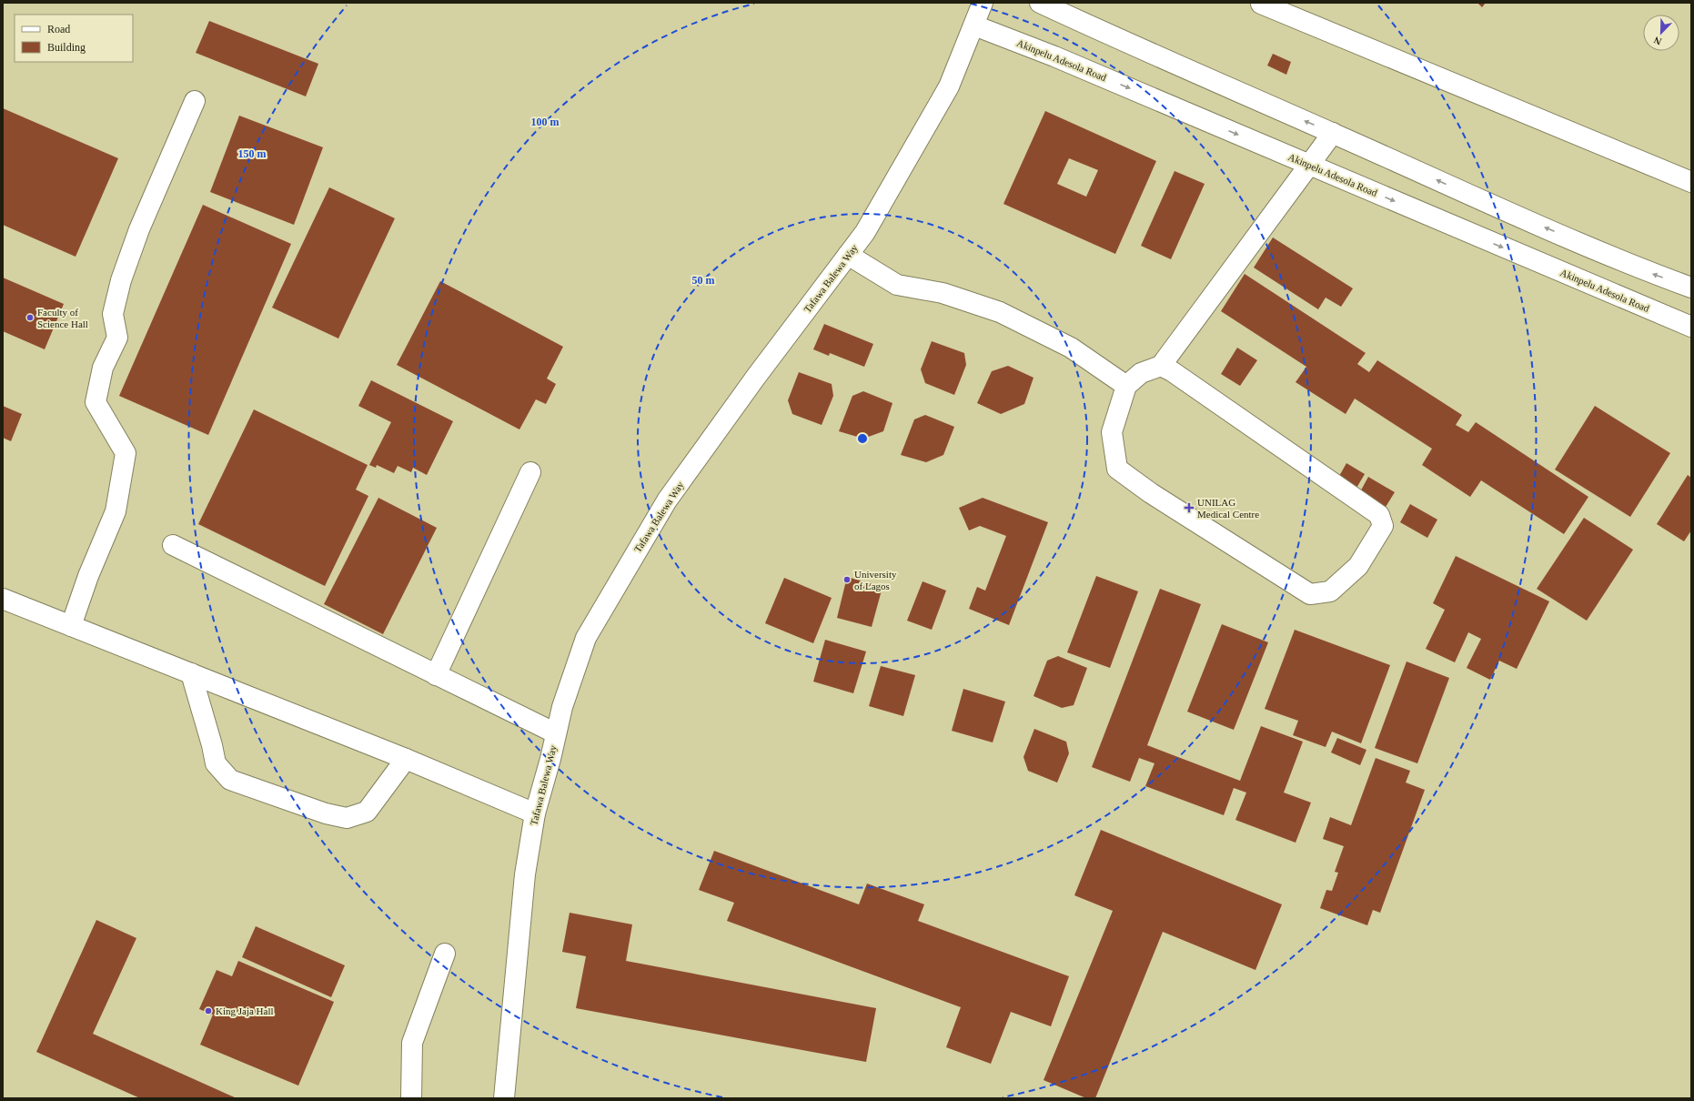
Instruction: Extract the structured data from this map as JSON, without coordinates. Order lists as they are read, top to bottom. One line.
{"streets":{"street":["Akinpelu Adesola Road","Tafawa Balewa Way"]},"crossings":[["Akinpelu Adesola Road","Tafawa Balewa Way"]],"places":{"other":["Faculty of Science Hall","University of Lagos","King Jaja Hall"],"health":["UNILAG Medical Centre"]},"legend":["Road","Building"],"north":"bottom left","rings":["100 m","150 m","50 m"]}
